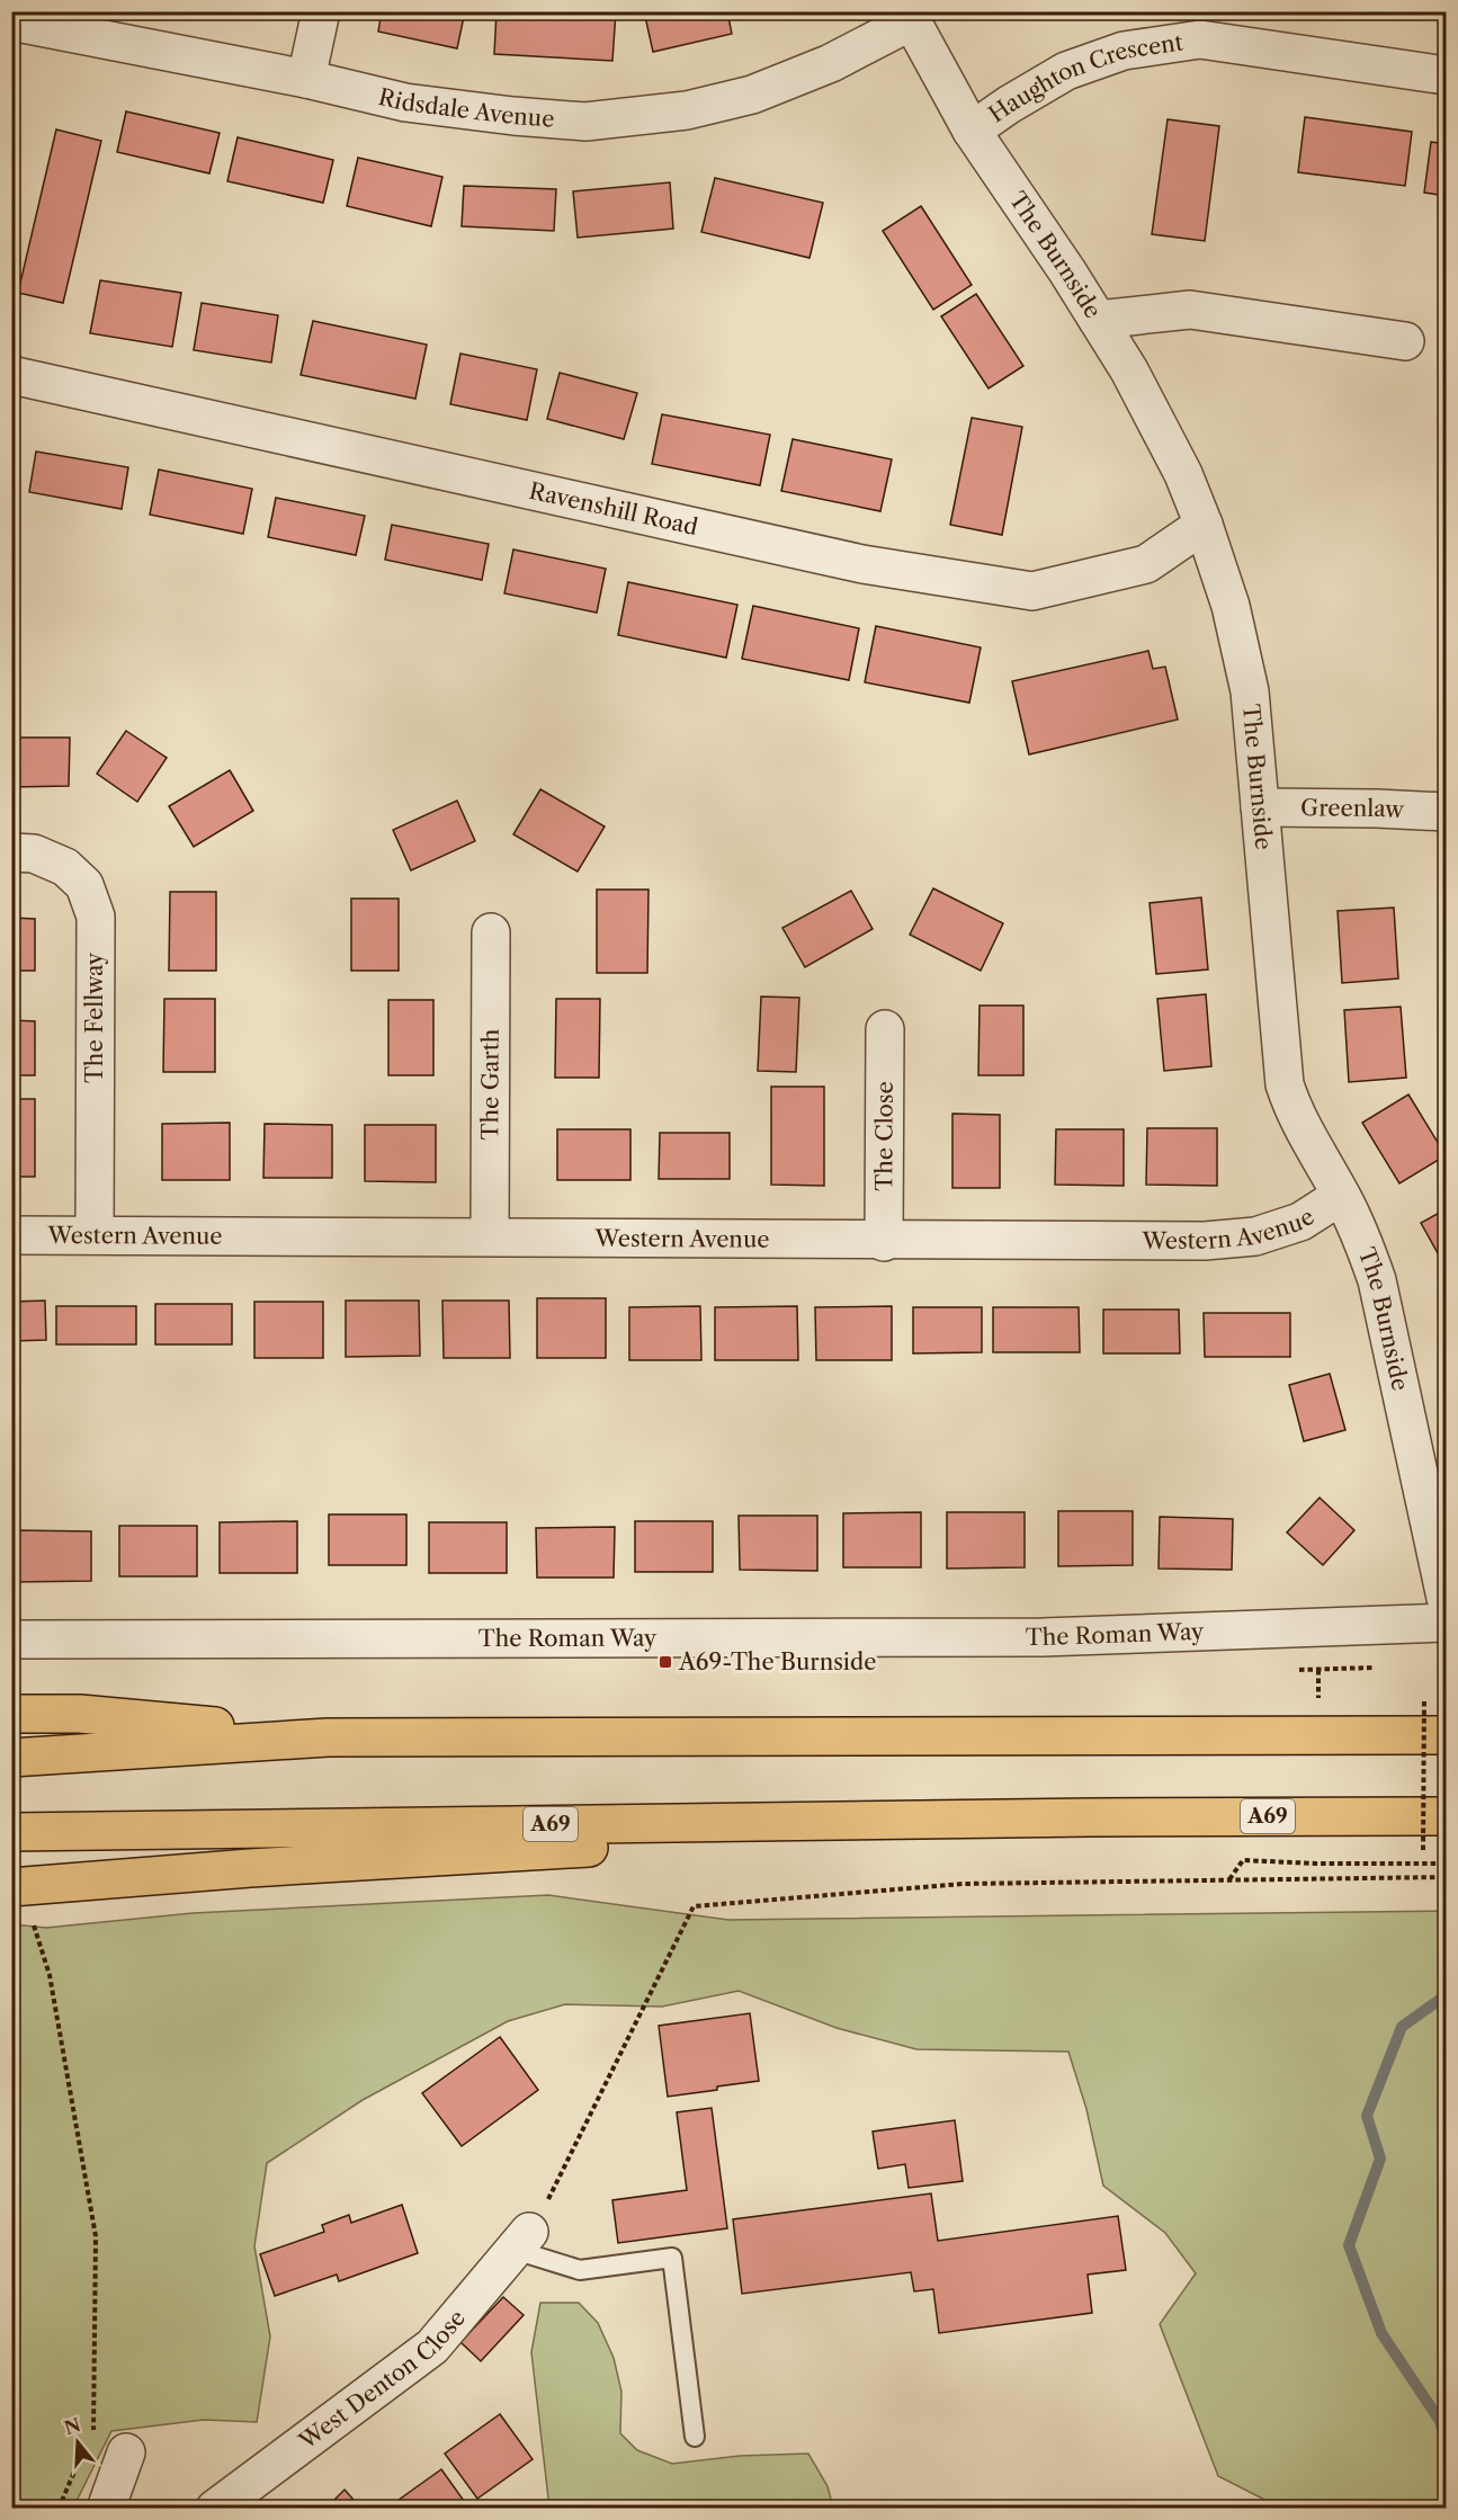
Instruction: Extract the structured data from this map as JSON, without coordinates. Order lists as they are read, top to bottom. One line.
{"streets":{"highway":["A69"],"street":["Haughton Crescent","Ridsdale Avenue","The Burnside","Ravenshill Road","Greenlaw","The Fellway","The Garth","The Close","Western Avenue","The Roman Way","West Denton Close"]},"crossings":[["Haughton Crescent","The Burnside"],["Ridsdale Avenue","The Burnside"],["The Burnside","Ravenshill Road"],["The Burnside","Greenlaw"],["The Burnside","Western Avenue"],["The Fellway","Western Avenue"],["The Garth","Western Avenue"],["The Close","Western Avenue"]],"places":{"transit":["A69-The Burnside"]},"north":"top"}
